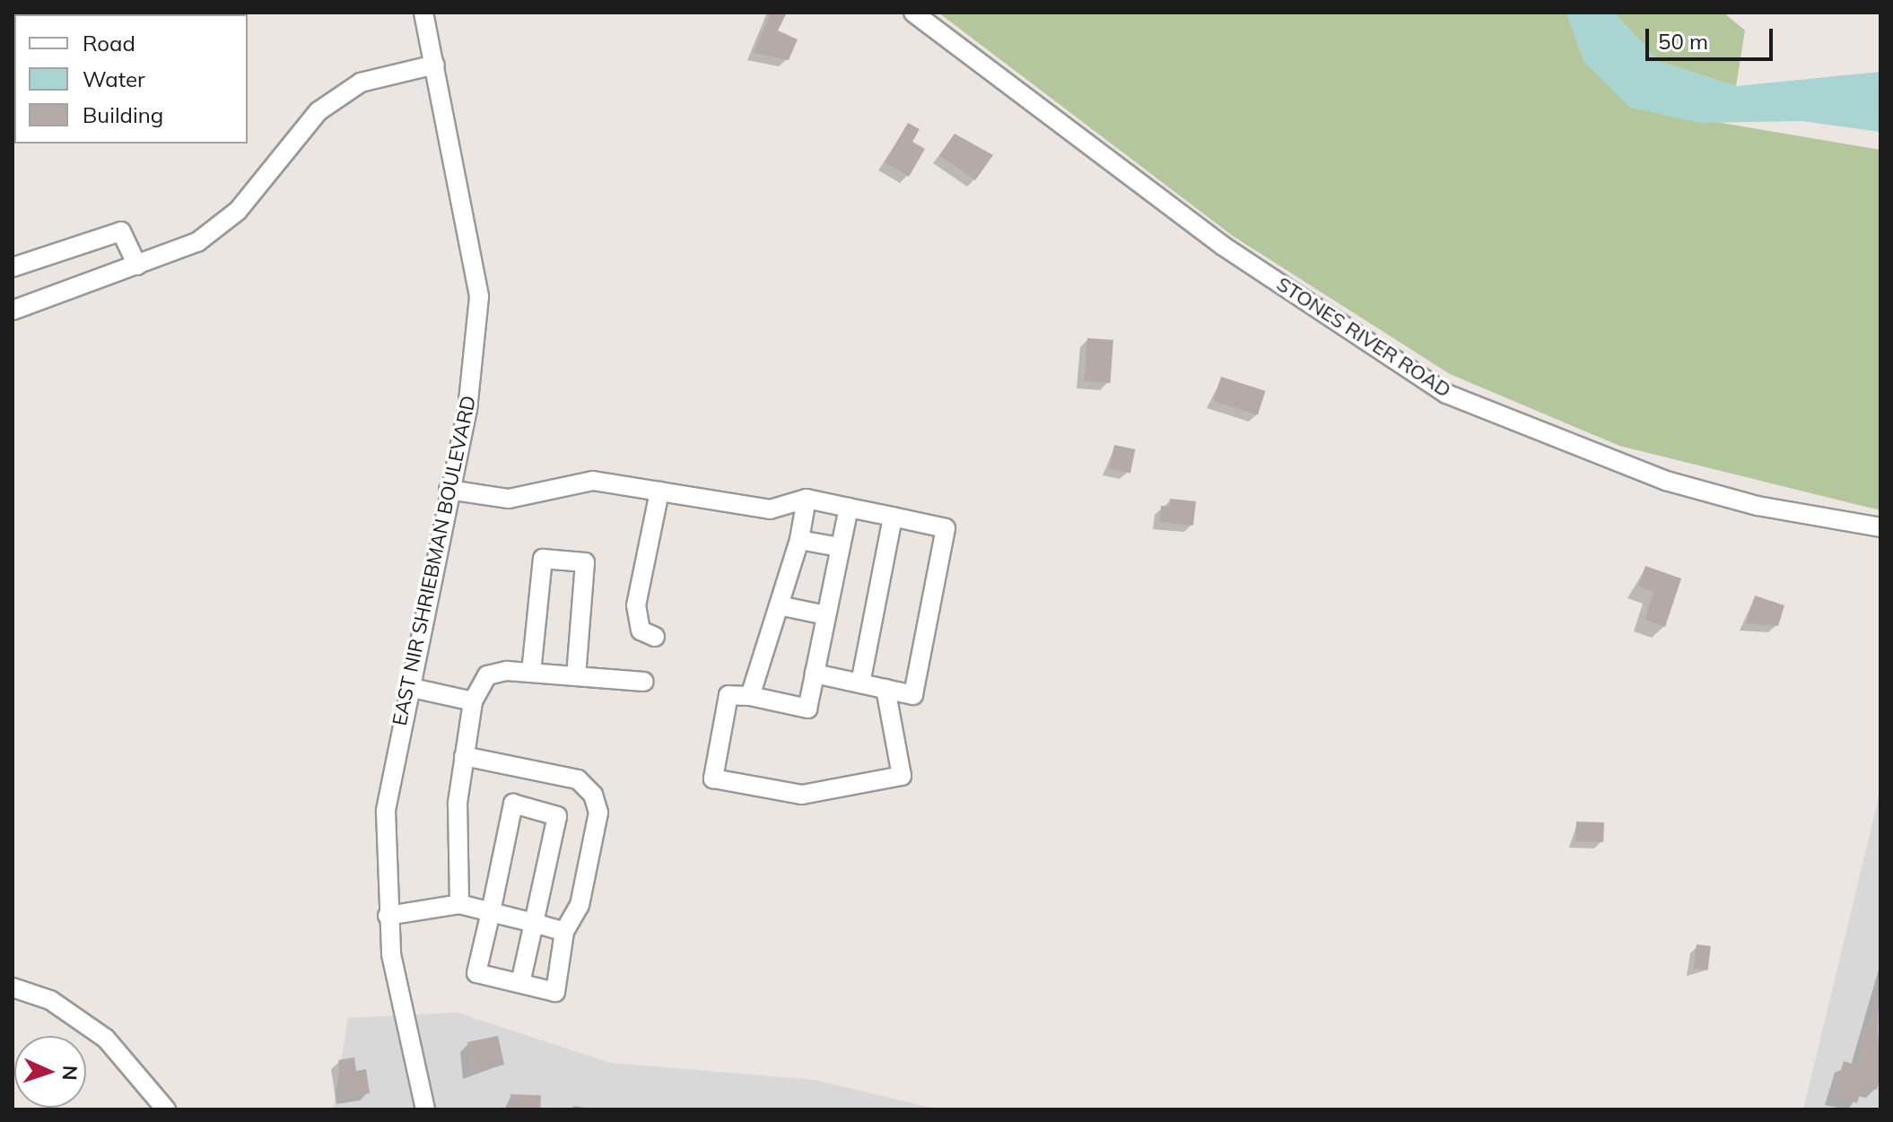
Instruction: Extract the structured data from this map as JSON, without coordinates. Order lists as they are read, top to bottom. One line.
{"streets":{"street":["STONES RIVER ROAD","EAST NIR SHRIEBMAN BOULEVARD"]},"legend":["Road","Water","Building"],"scale_bar":"50 m","north":"right"}
